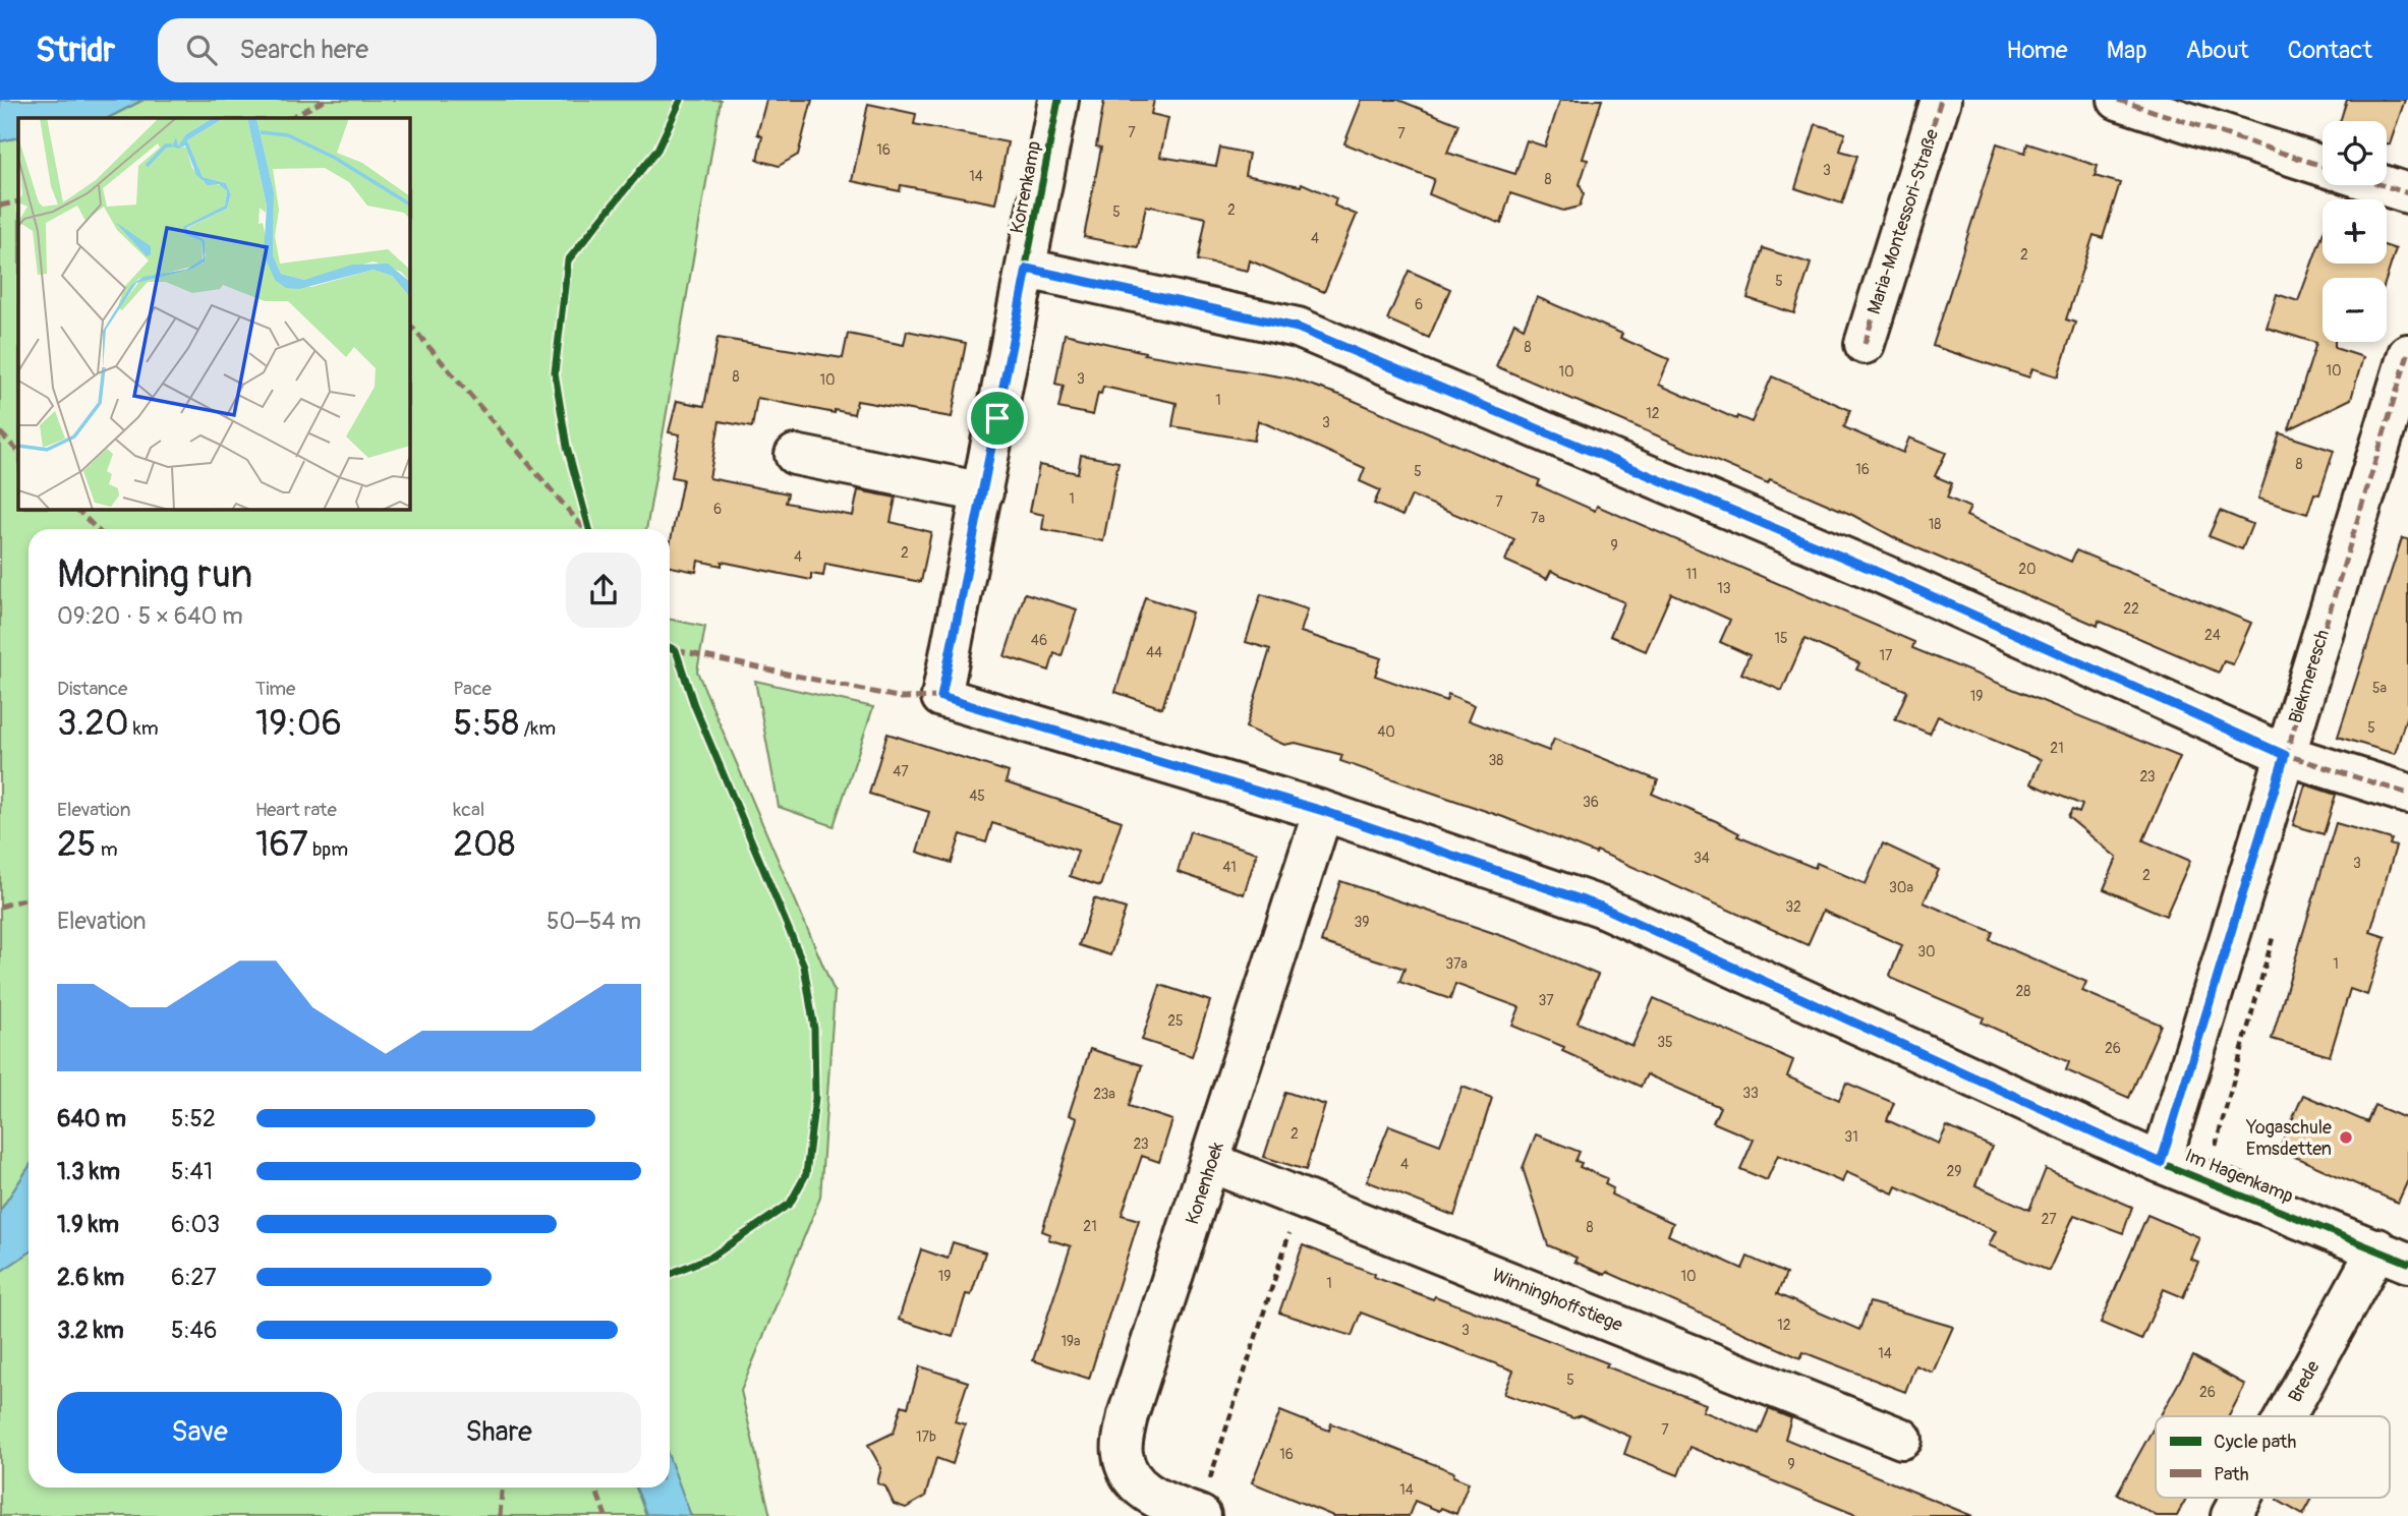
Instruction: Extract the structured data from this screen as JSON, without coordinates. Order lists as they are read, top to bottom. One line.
{"streets":{"street":["Korrenkamp","Maria-Montessori-Straße","Biekmeresch","Im Hagenkamp","Konenhoek","Winninghoffstiege","Brede"]},"crossings":[["Korrenkamp","Im Hagenkamp"],["Biekmeresch","Im Hagenkamp"],["Im Hagenkamp","Konenhoek"],["Im Hagenkamp","Brede"],["Konenhoek","Winninghoffstiege"]],"places":["Yogaschule Emsdetten"],"house_numbers":["7","7","16","3","14","8","2","5","4","2","5","6","8","10","10","8","3","10","1","12","3","8","16","5","1","7","6","7a","18","9","2","4","20","11","13","22","24","15","46","44","17","5a","19","5","40","21","38","47","23","45","36","34","3","41","2","30a","32","39","30","37a","1","28","37","25","35","26","33","23a","2","31","23","4","29","27","21","8","19","10","1","12","3","19a","14","5","26","7","17b","16","9","14"],"legend":["Cycle path","Path"],"page":{"header":"Stridr","search":"Search here","nav":["Home","Map","About","Contact"],"map_buttons":["+","−"],"heading":["Morning run","09:20 · 5 × 640 m"],"stats":[["Distance","3.20 km"],["Time","19:06"],["Pace","5:58 /km"],["Elevation","25 m"],["Heart rate","167 bpm"],["kcal","208"]],"chart":["Elevation","50–54 m"],"list":[{"name":"640 m","note":"5:52"},{"name":"1.3 km","note":"5:41"},{"name":"1.9 km","note":"6:03"},{"name":"2.6 km","note":"6:27"},{"name":"3.2 km","note":"5:46"}],"buttons":["Save","Share"]}}
